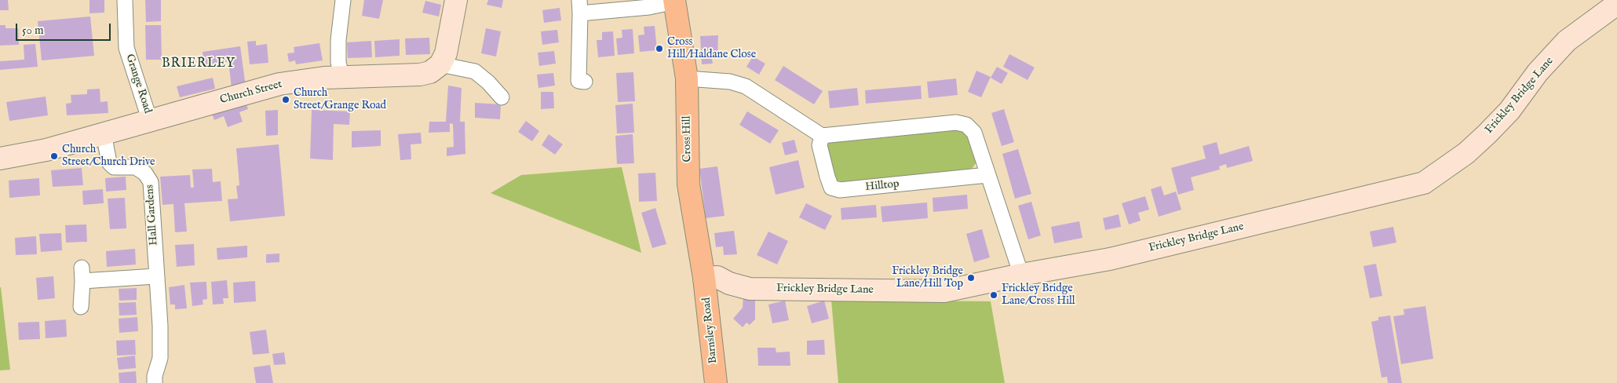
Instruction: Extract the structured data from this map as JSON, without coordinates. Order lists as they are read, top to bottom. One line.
{"streets":{"highway":["Cross Hill","Barnsley Road"],"street":["Grange Road","Church Street","Frickley Bridge Lane","Hilltop","Hall Gardens"]},"crossings":[["Grange Road","Church Street"],["Church Street","Hall Gardens"],["Frickley Bridge Lane","Cross Hill"],["Frickley Bridge Lane","Barnsley Road"],["Cross Hill","Barnsley Road"]],"districts":["BRIERLEY"],"places":["Cross Hill/Haldane Close","Church Street/Grange Road","Church Street/Church Drive","Frickley Bridge Lane/Hill Top","Frickley Bridge Lane/Cross Hill"],"scale_bar":"50 m"}
